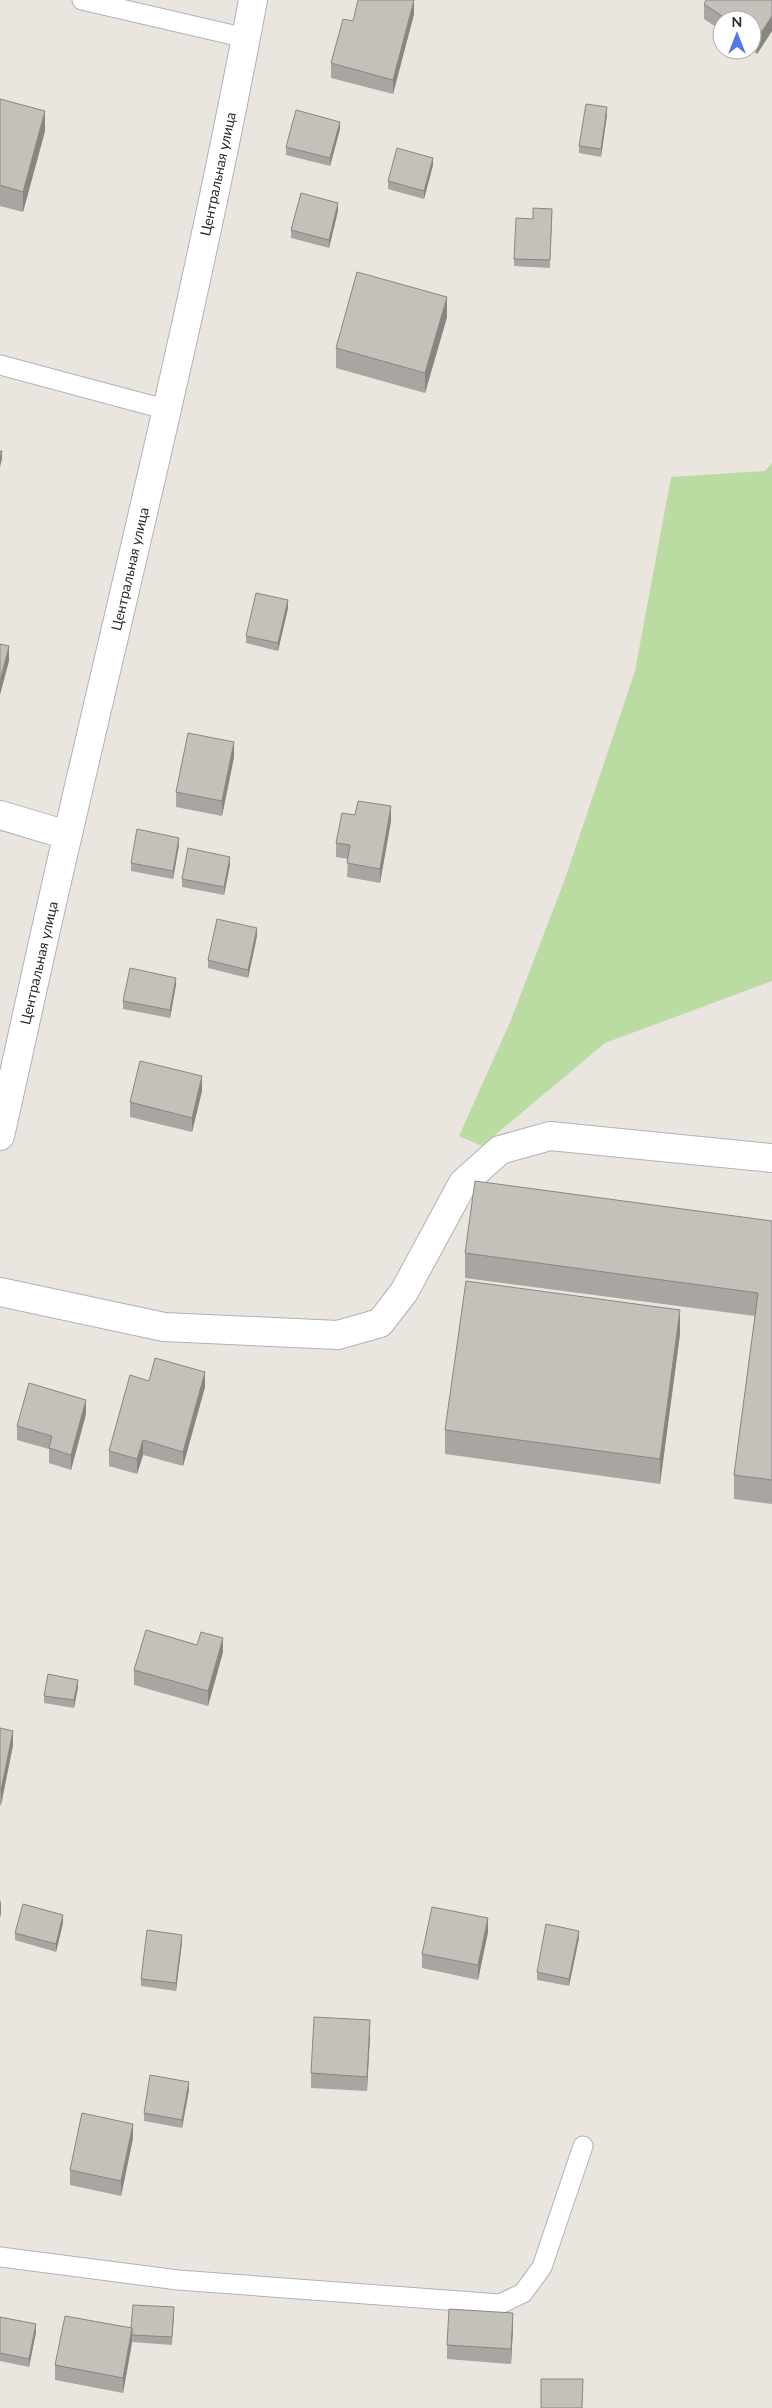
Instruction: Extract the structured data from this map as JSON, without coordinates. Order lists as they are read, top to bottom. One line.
{"streets":{"street":["Центральная улица"]},"north":"top"}
